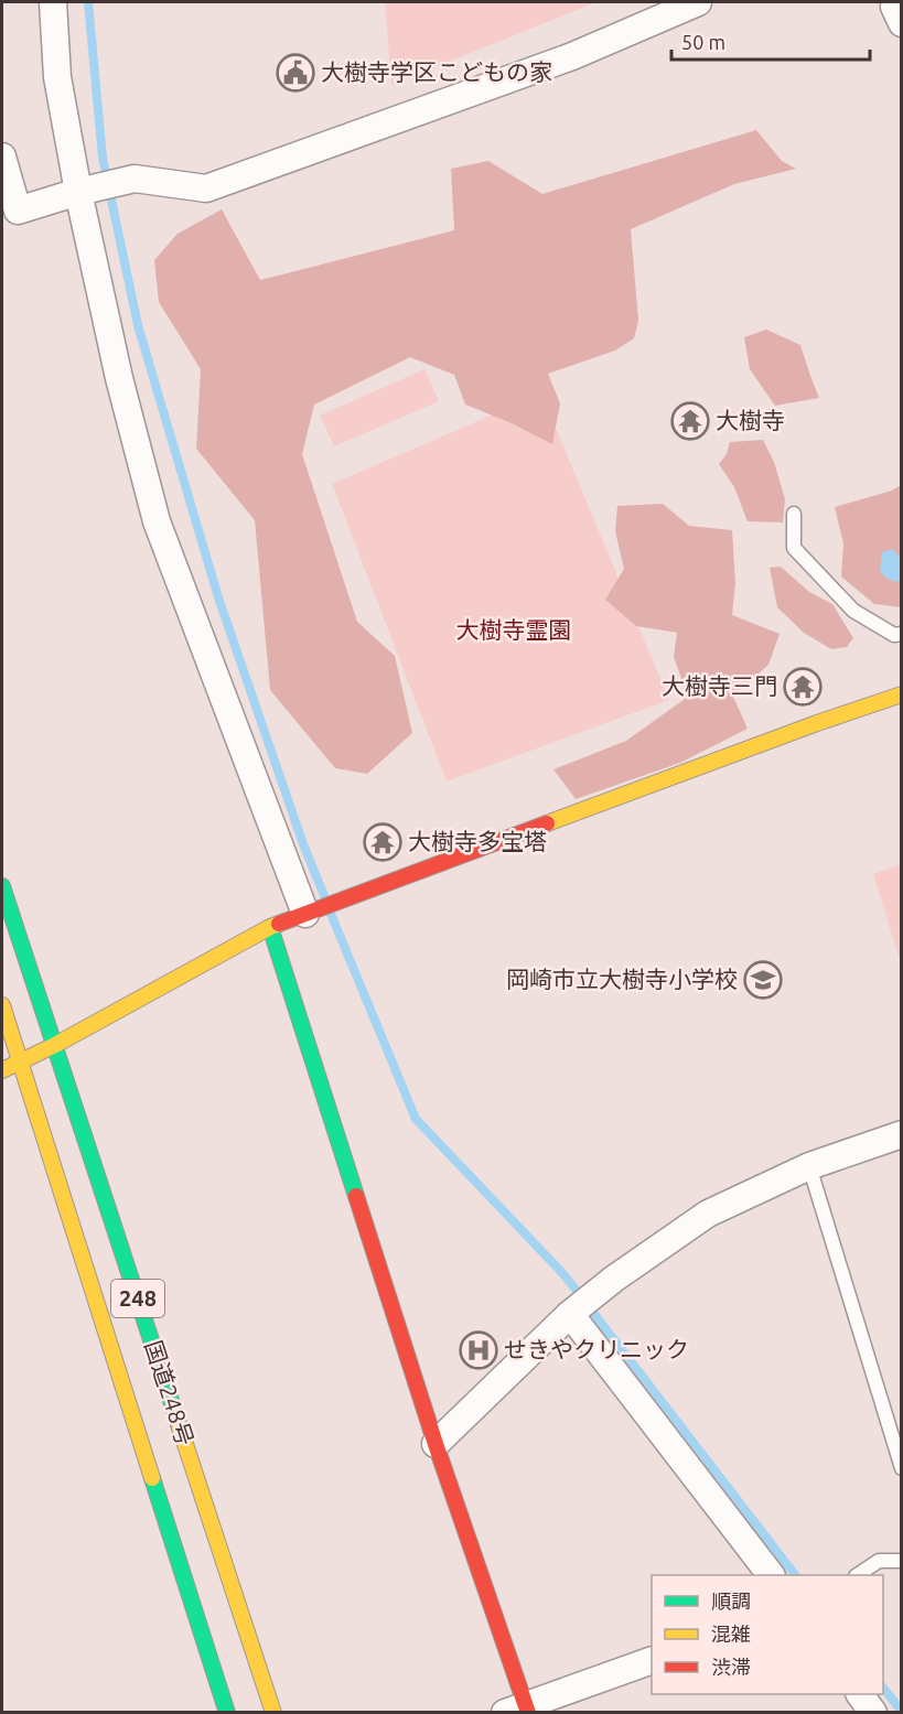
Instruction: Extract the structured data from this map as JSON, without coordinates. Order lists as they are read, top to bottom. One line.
{"streets":{"main road":["248","国道248号"]},"parks":["大樹寺霊園"],"places":{"public building":["大樹寺学区こどもの家"],"temple":["大樹寺","大樹寺三門","大樹寺多宝塔"],"school or university":["岡崎市立大樹寺小学校"],"hospital":["せきやクリニック"]},"legend":["順調","混雑","渋滞"],"scale_bar":"50 m"}
